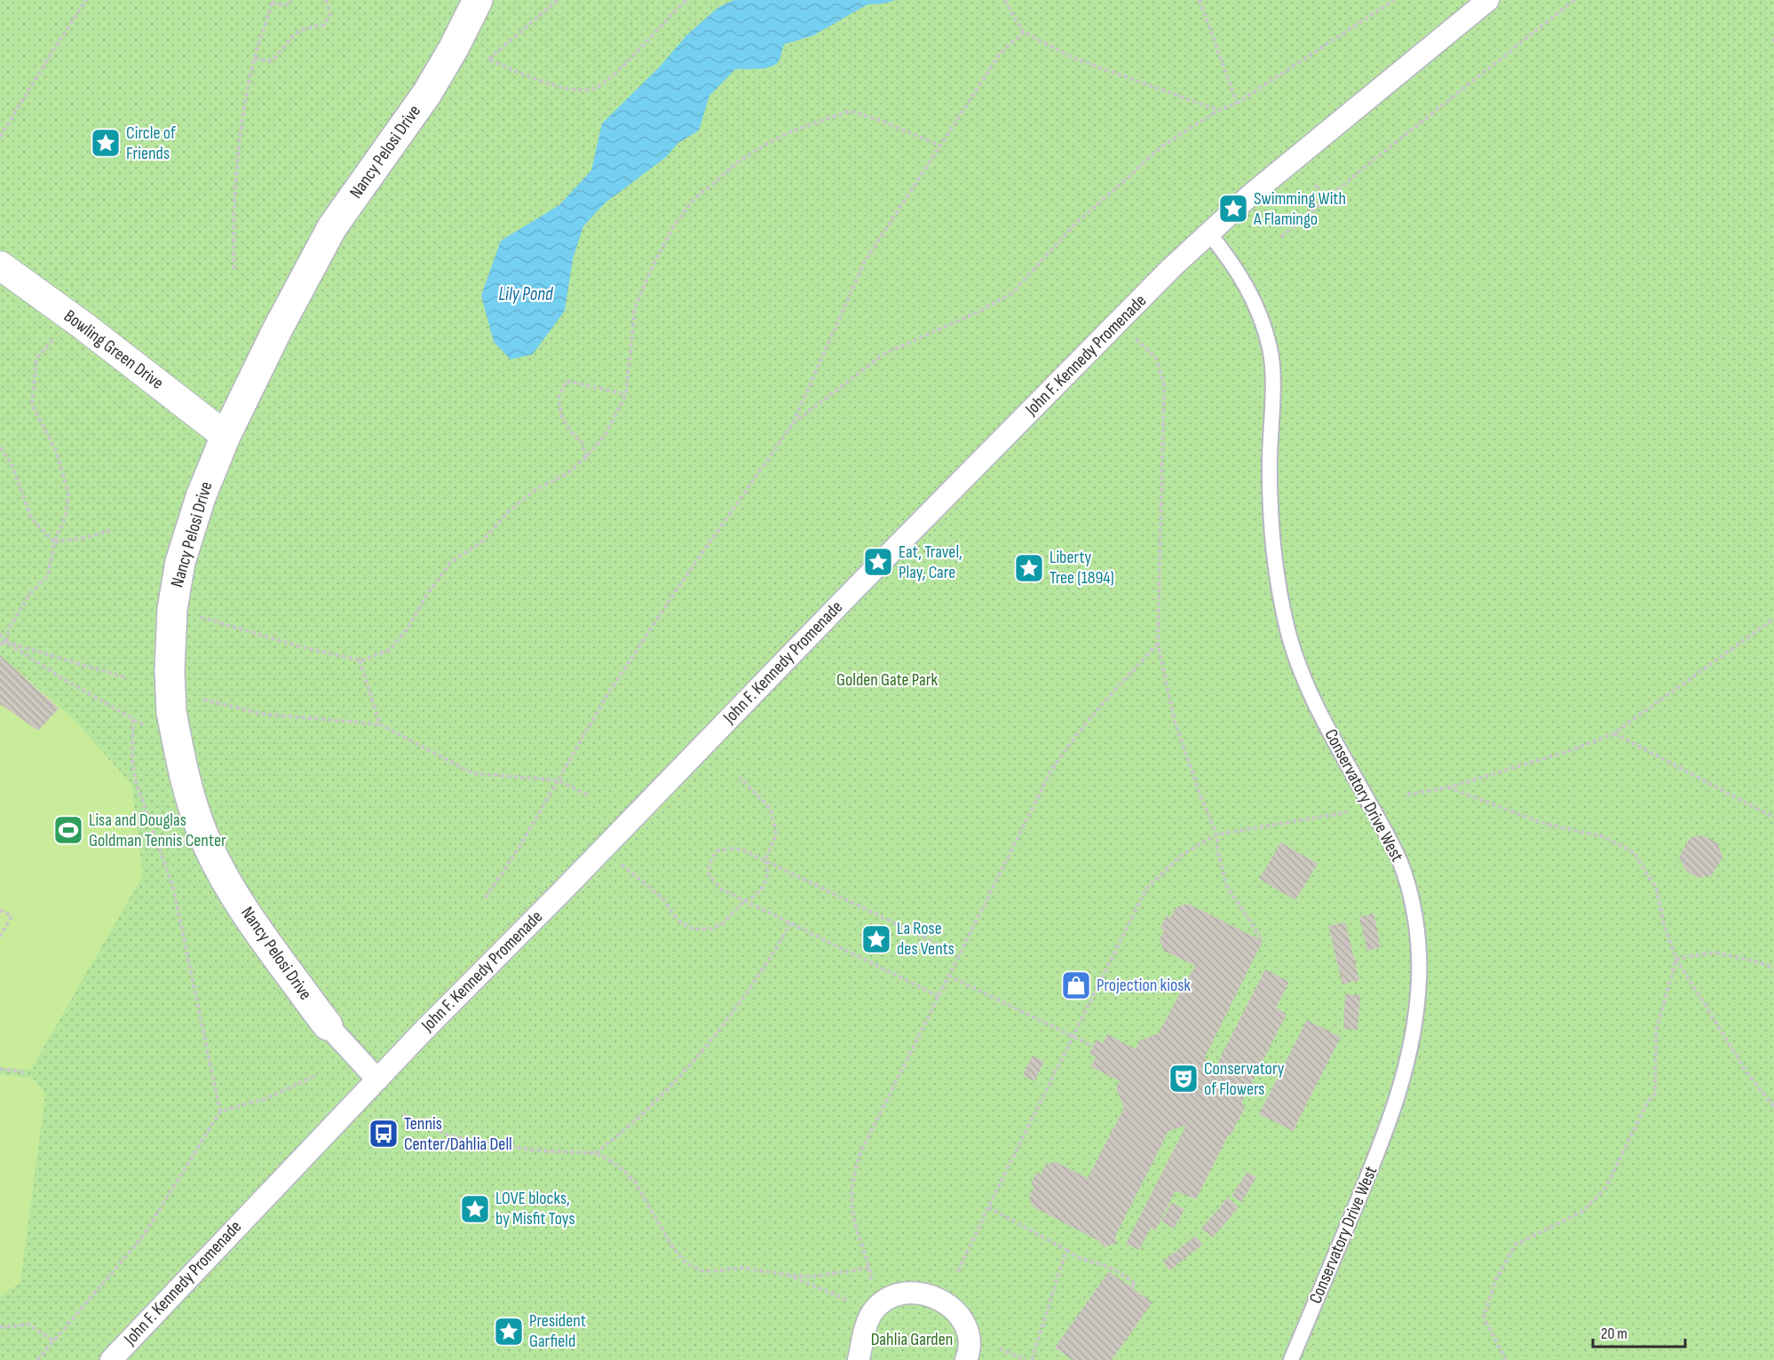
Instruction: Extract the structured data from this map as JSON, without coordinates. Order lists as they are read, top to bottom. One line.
{"streets":{"street":["Nancy Pelosi Drive","Bowling Green Drive","John F. Kennedy Promenade"],"lane":["Conservatory Drive West"]},"crossings":[["Nancy Pelosi Drive","Bowling Green Drive"],["Nancy Pelosi Drive","John F. Kennedy Promenade"],["John F. Kennedy Promenade","Conservatory Drive West"]],"water":["Lily Pond"],"parks":["Golden Gate Park","Dahlia Garden"],"places":{"place":["Circle of Friends","Swimming With A Flamingo","Eat, Travel, Play, Care","Liberty Tree (1894)","La Rose des Vents","LOVE blocks, by Misfit Toys","President Garfield"],"sports":["Lisa and Douglas Goldman Tennis Center"],"shop":["Projection kiosk"],"theatre":["Conservatory of Flowers"],"bus stop":["Tennis Center/Dahlia Dell"]},"scale_bar":"20 m"}
